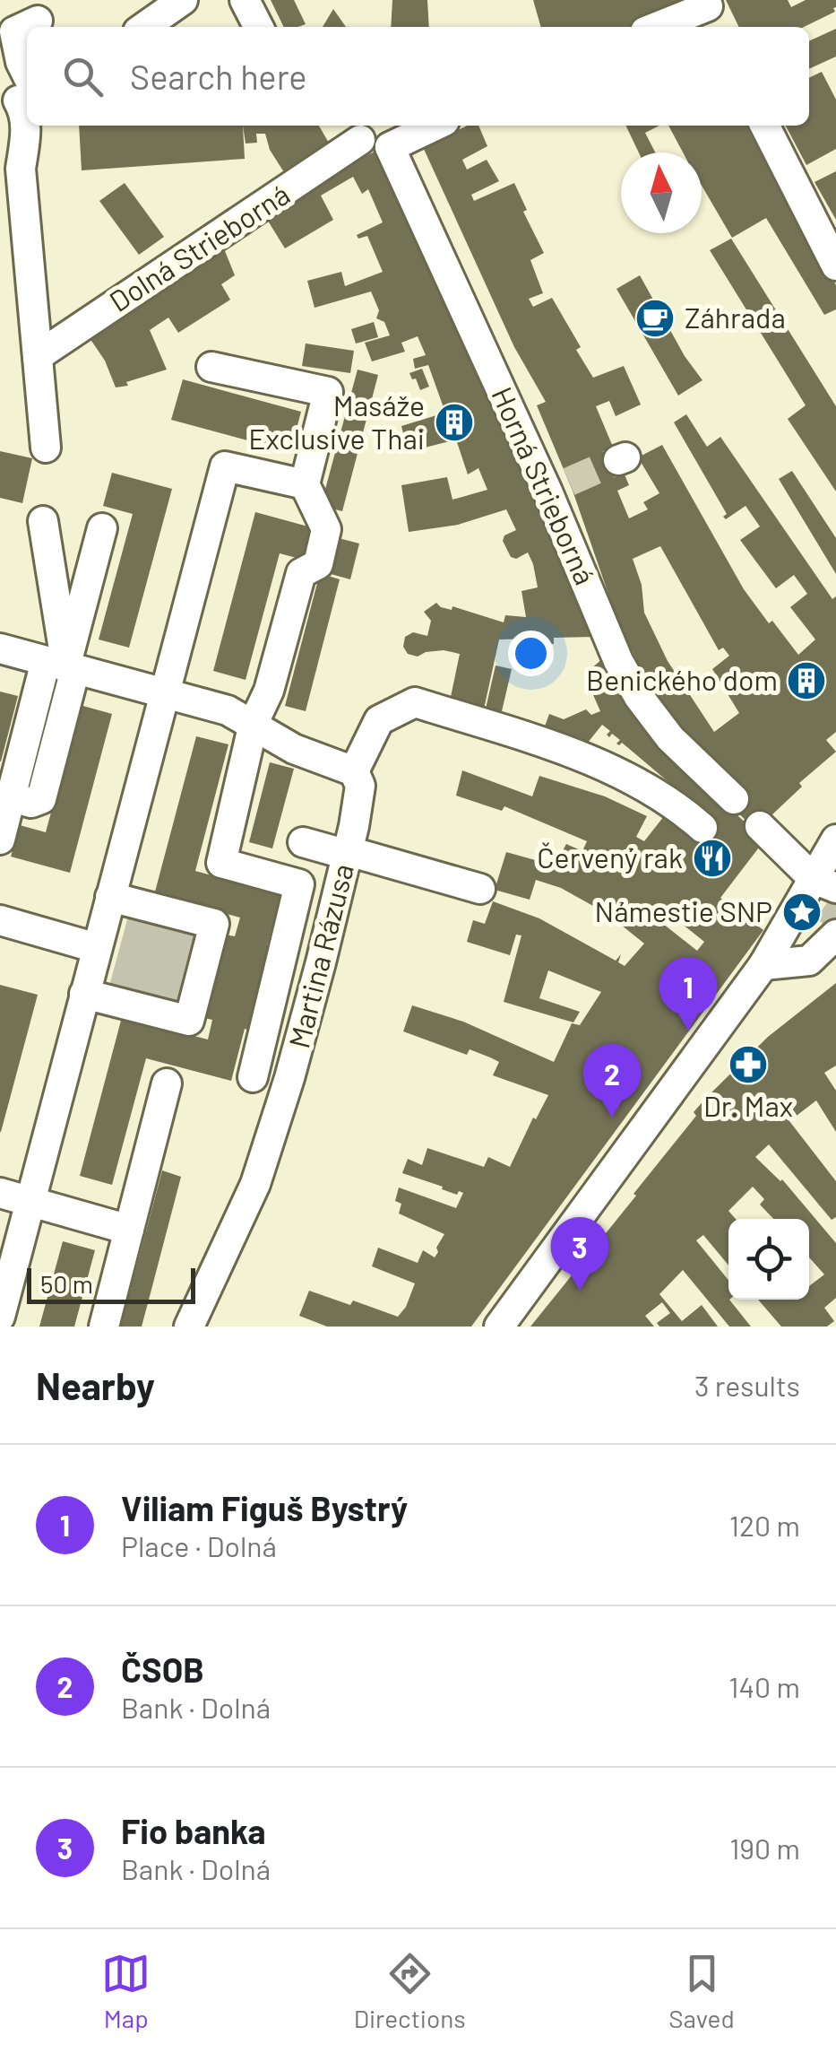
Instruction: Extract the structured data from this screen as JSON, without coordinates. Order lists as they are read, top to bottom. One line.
{"streets":{"street":["Dolná Strieborná","Horná Strieborná","Martina Rázusa"]},"places":{"cafe":["Záhrada"],"building":["Masáže Exclusive Thai","Benického dom"],"restaurant":["Červený rak"],"place":["Námestie SNP"],"pharmacy":["Dr. Max"]},"scale_bar":"50 m","north":"top","page":{"search":"Search here","pins":["1","2","3"],"scale":"50 m","heading":["Nearby","3 results"],"list":[{"mark":"1","name":"Viliam Figuš Bystrý","note":"Place · Dolná","value":"120 m"},{"mark":"2","name":"ČSOB","note":"Bank · Dolná","value":"140 m"},{"mark":"3","name":"Fio banka","note":"Bank · Dolná","value":"190 m"}],"nav":["Map","Directions","Saved"]}}
